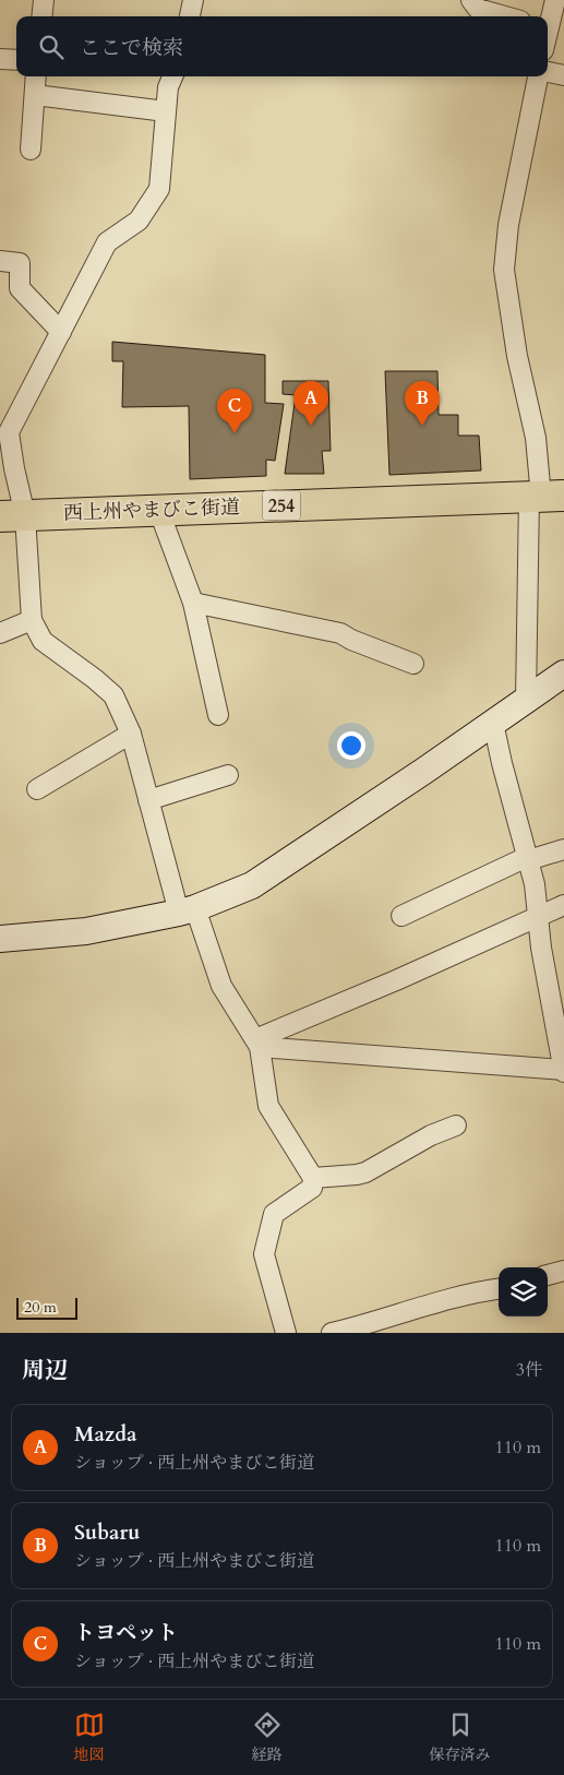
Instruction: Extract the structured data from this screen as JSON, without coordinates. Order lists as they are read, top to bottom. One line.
{"streets":{"highway":["254","西上州やまびこ街道"]},"scale_bar":"20 m","page":{"search":"ここで検索","pins":["A","B","C"],"scale":"20 m","heading":["周辺","3件"],"list":[{"mark":"A","name":"Mazda","note":"ショップ · 西上州やまびこ街道","value":"110 m"},{"mark":"B","name":"Subaru","note":"ショップ · 西上州やまびこ街道","value":"110 m"},{"mark":"C","name":"トヨペット","note":"ショップ · 西上州やまびこ街道","value":"110 m"}],"nav":["地図","経路","保存済み"]}}
